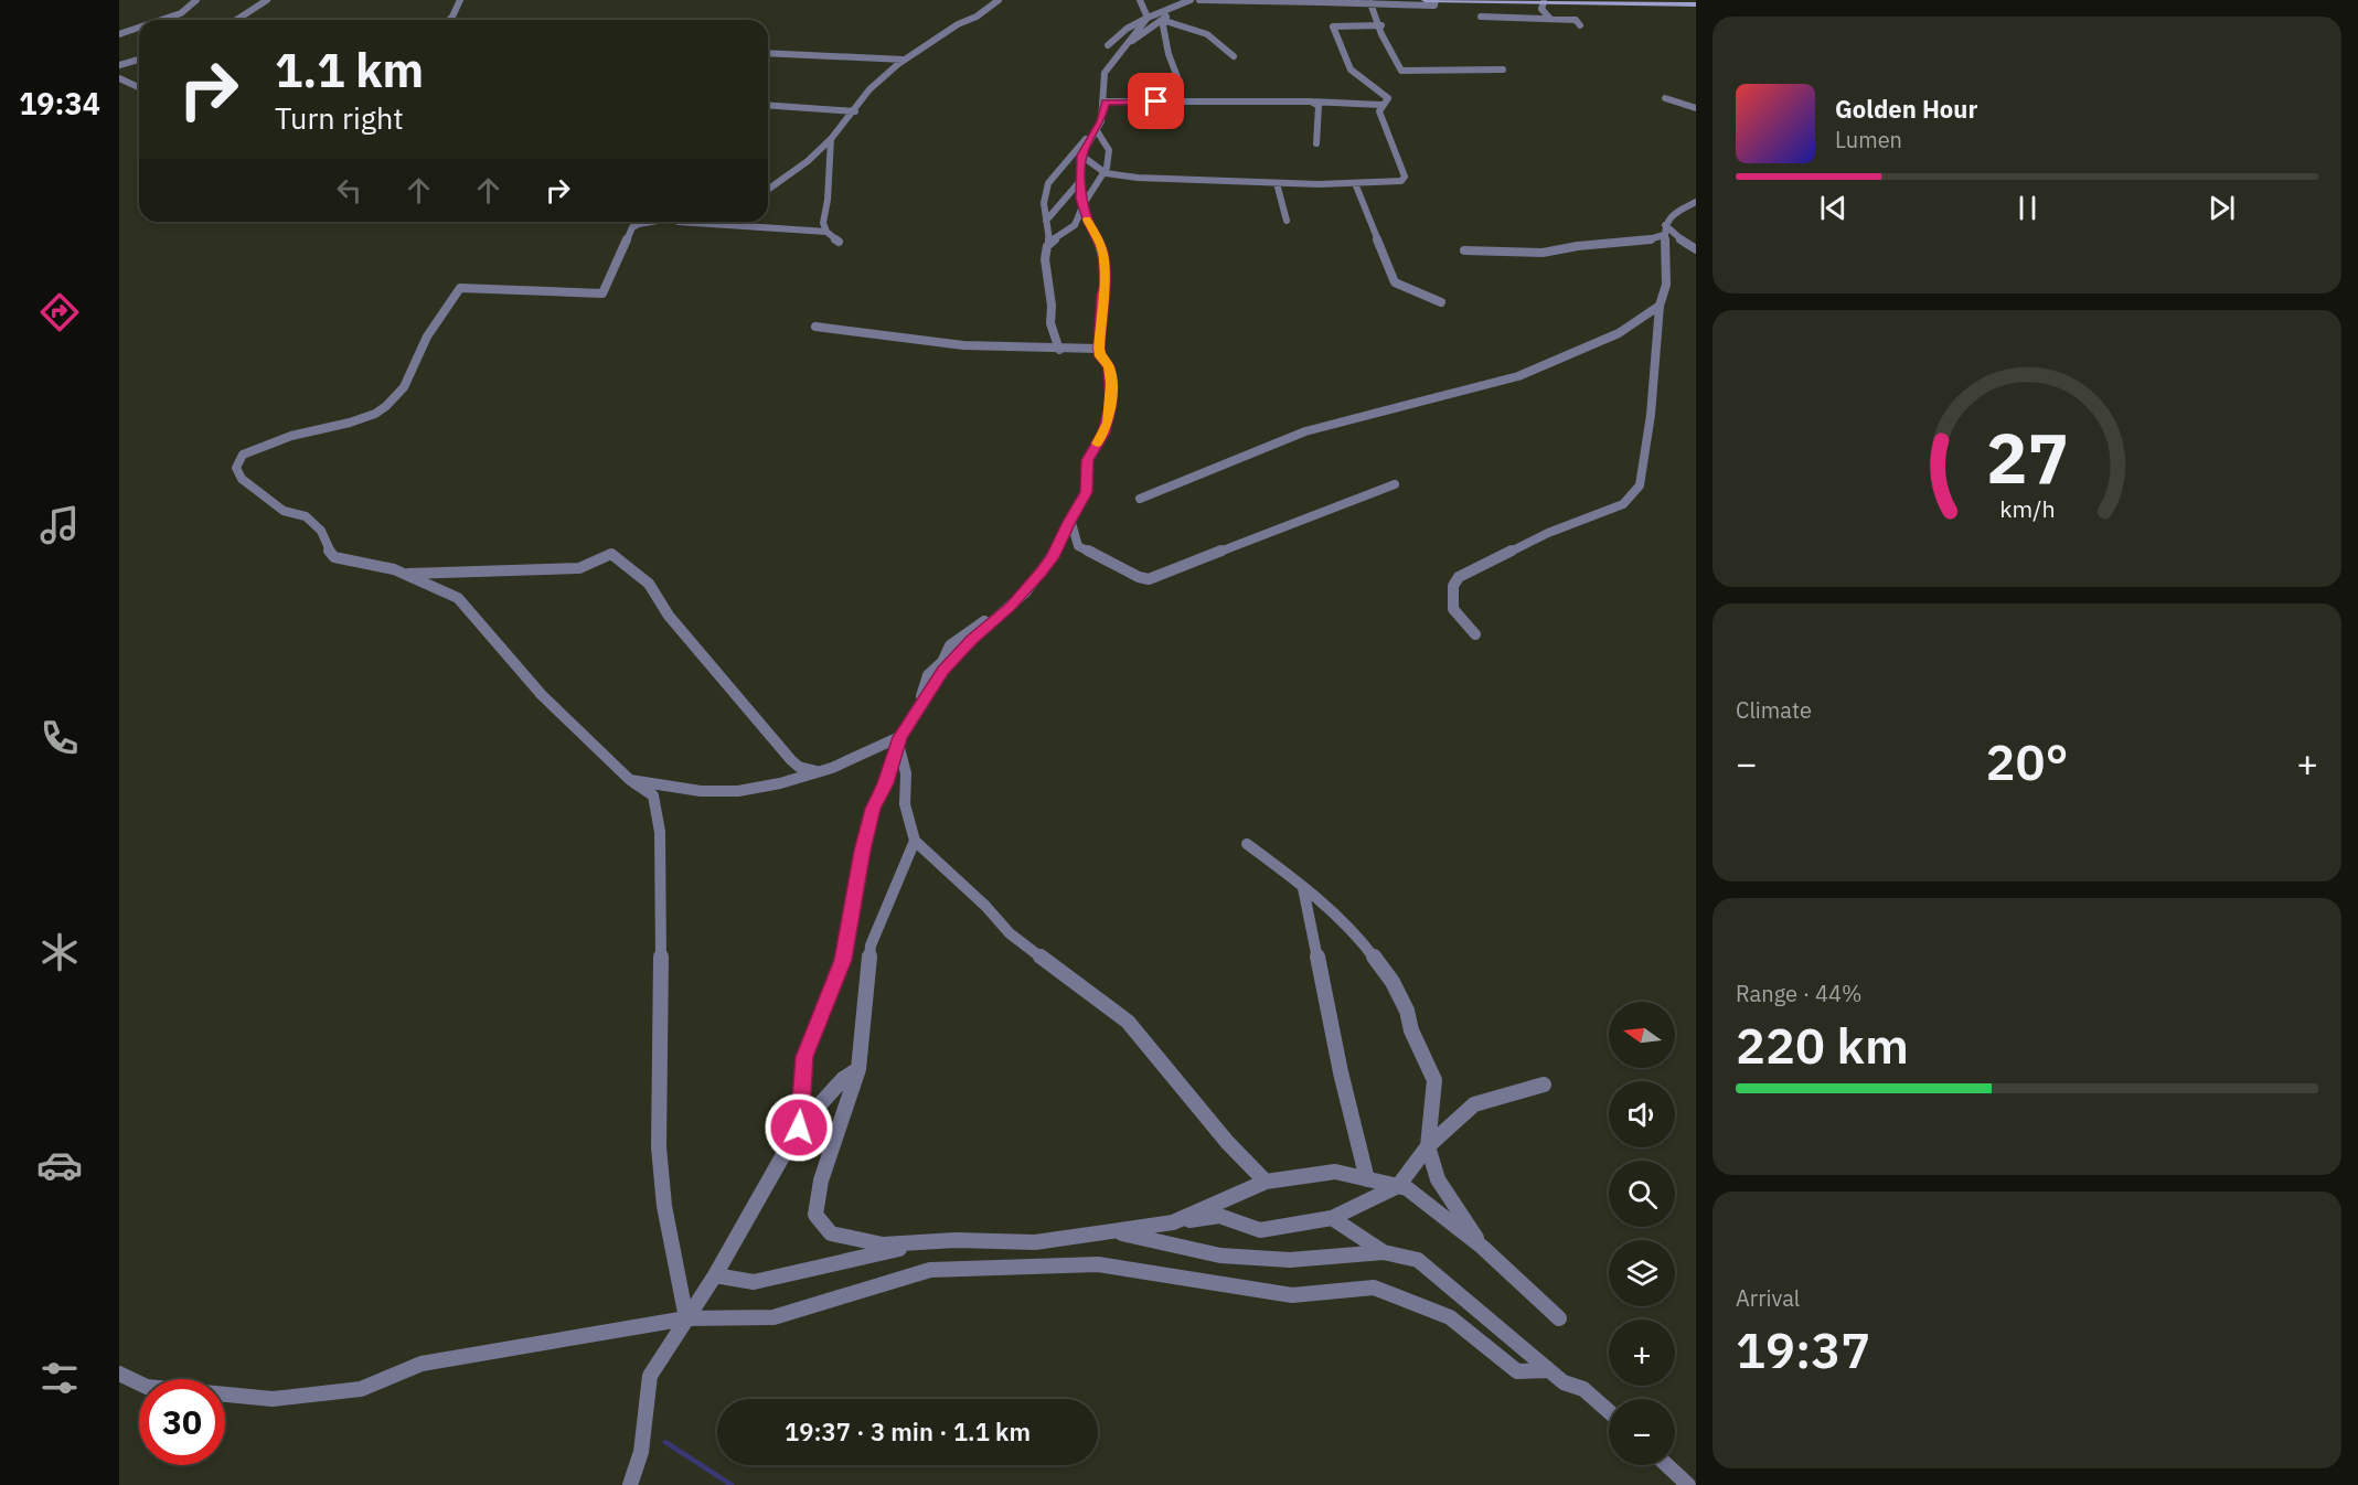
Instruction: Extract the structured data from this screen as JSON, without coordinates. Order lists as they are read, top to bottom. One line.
{"north":"left","page":{"tabs":"19:34","turn":["1.1 km","Turn right"],"song":["Golden Hour","Lumen"],"tile":["Climate",["Range · 44%","220 km"],["Arrival","19:37"]],"heat":["−","20°","+"],"map_buttons":["+","−"],"limit":"30","trip":"19:37 · 3 min · 1.1 km","gauge":["27","km/h"]}}
